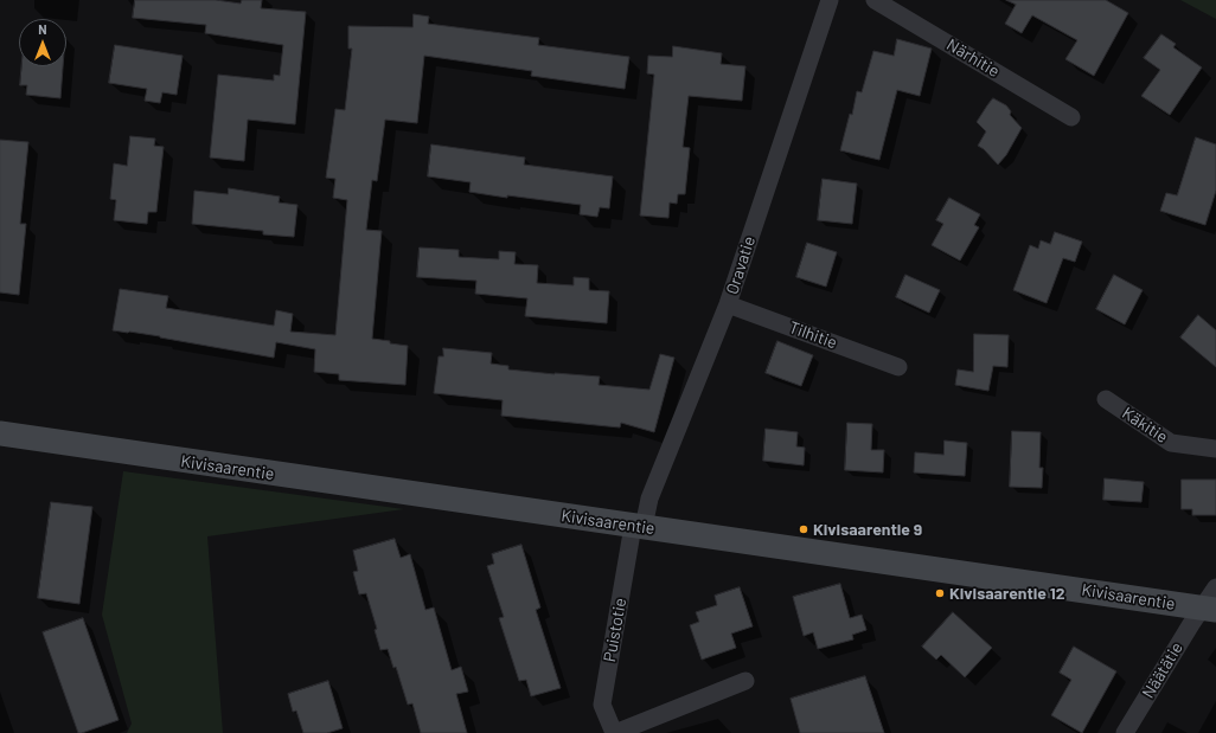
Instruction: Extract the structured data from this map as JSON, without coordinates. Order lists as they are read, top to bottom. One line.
{"streets":{"street":["Närhitie","Oravatie","Tilhitie","Käkitie","Kivisaarentie","Puistotie","Näätätie"]},"crossings":[["Oravatie","Tilhitie"],["Oravatie","Kivisaarentie"],["Oravatie","Puistotie"],["Kivisaarentie","Puistotie"],["Kivisaarentie","Näätätie"]],"places":["Kivisaarentie 9","Kivisaarentie 12"],"north":"top"}
